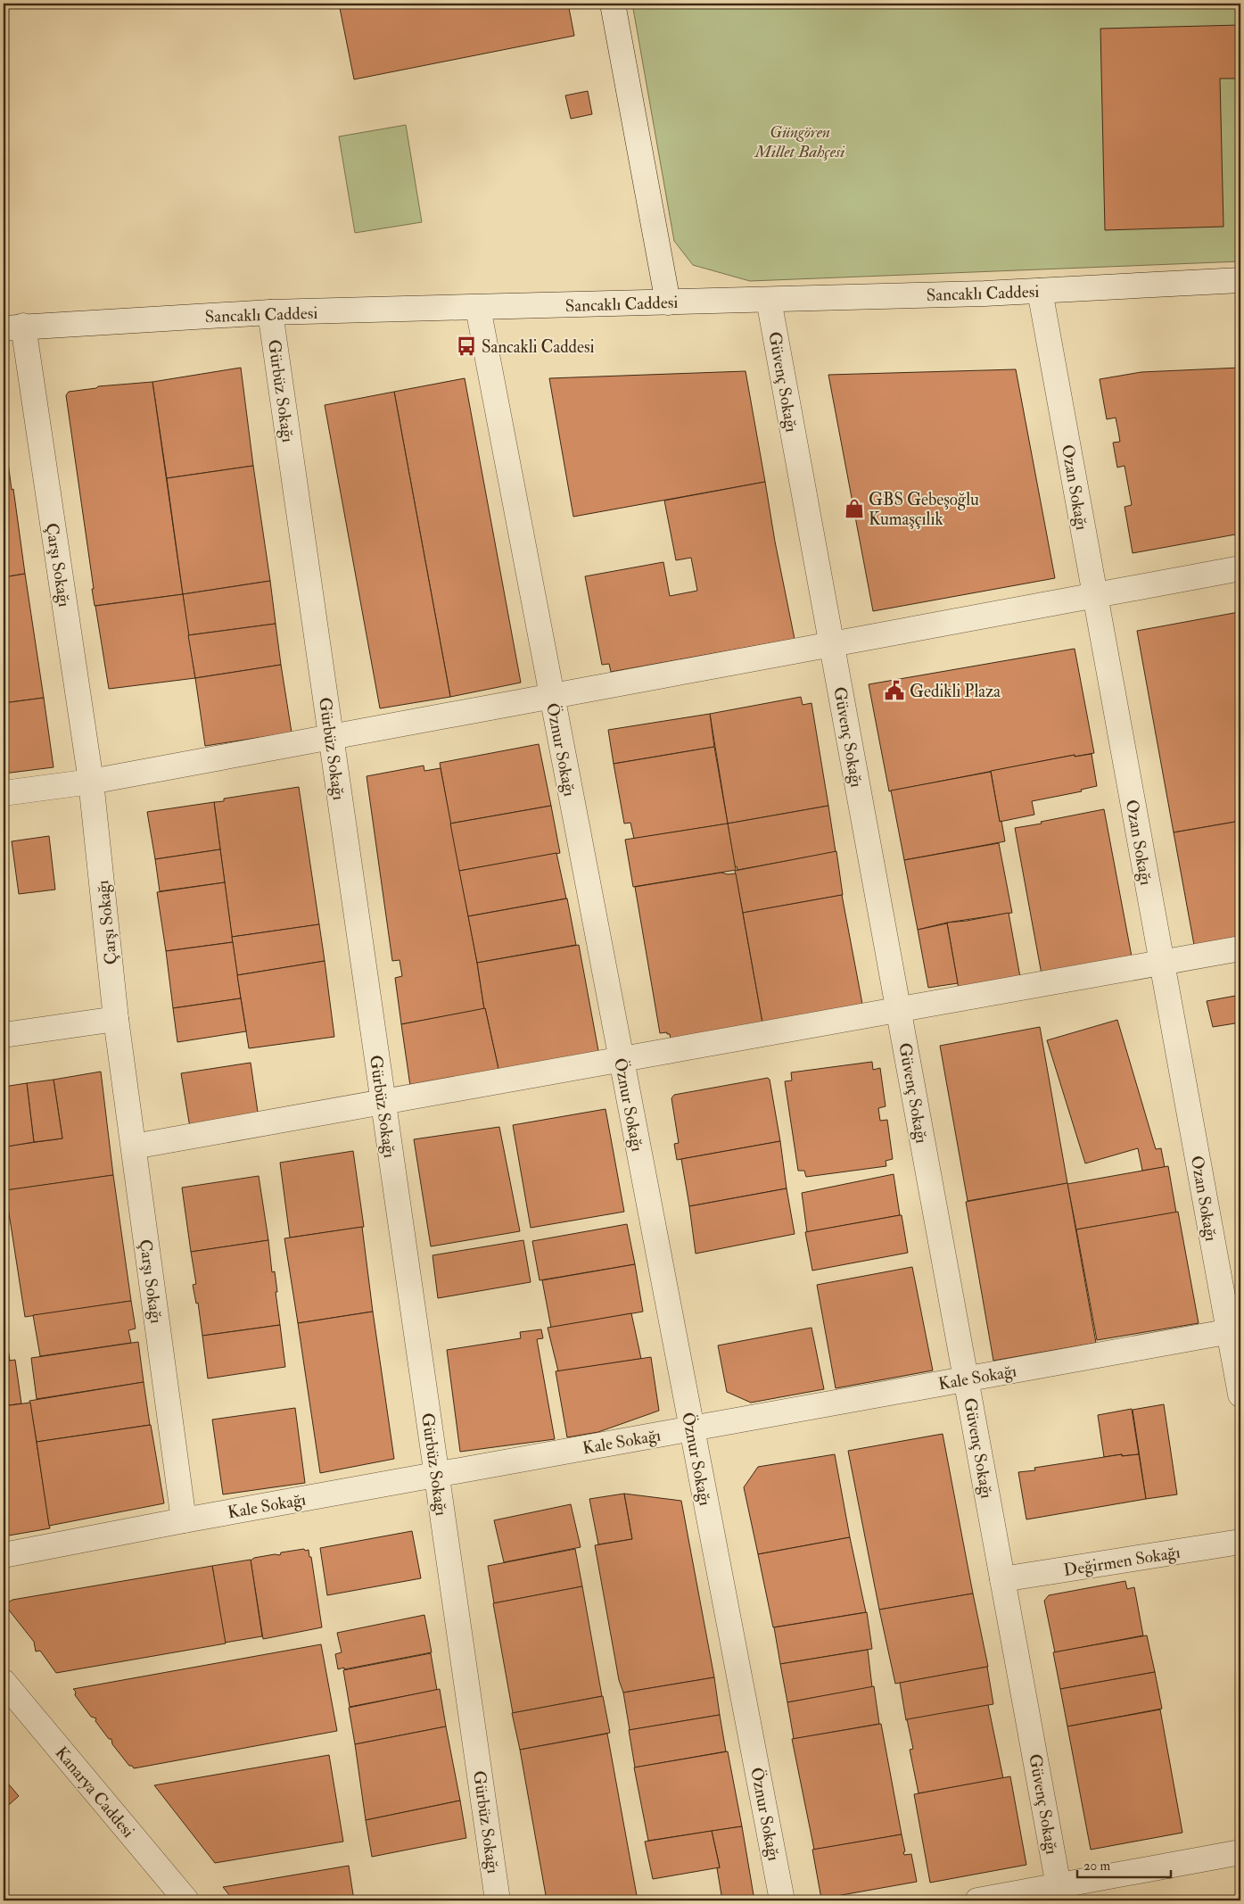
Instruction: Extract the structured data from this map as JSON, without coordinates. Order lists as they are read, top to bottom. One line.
{"streets":{"street":["Sancaklı Caddesi","Güvenç Sokağı","Gürbüz Sokağı","Ozan Sokağı","Çarşı Sokağı","Öznur Sokağı","Kale Sokağı","Değirmen Sokağı","Kanarya Caddesi"]},"crossings":[["Sancaklı Caddesi","Güvenç Sokağı"],["Sancaklı Caddesi","Gürbüz Sokağı"],["Sancaklı Caddesi","Ozan Sokağı"],["Sancaklı Caddesi","Çarşı Sokağı"],["Sancaklı Caddesi","Öznur Sokağı"],["Güvenç Sokağı","Kale Sokağı"],["Güvenç Sokağı","Değirmen Sokağı"],["Gürbüz Sokağı","Kale Sokağı"],["Ozan Sokağı","Kale Sokağı"],["Çarşı Sokağı","Kale Sokağı"],["Öznur Sokağı","Kale Sokağı"]],"parks":["Güngören Millet Bahçesi"],"places":{"bus stop":["Sancakli Caddesi"],"shop":["GBS Gebeşoğlu Kumaşçılık"],"public building":["Gedikli Plaza"]},"scale_bar":"20 m"}
